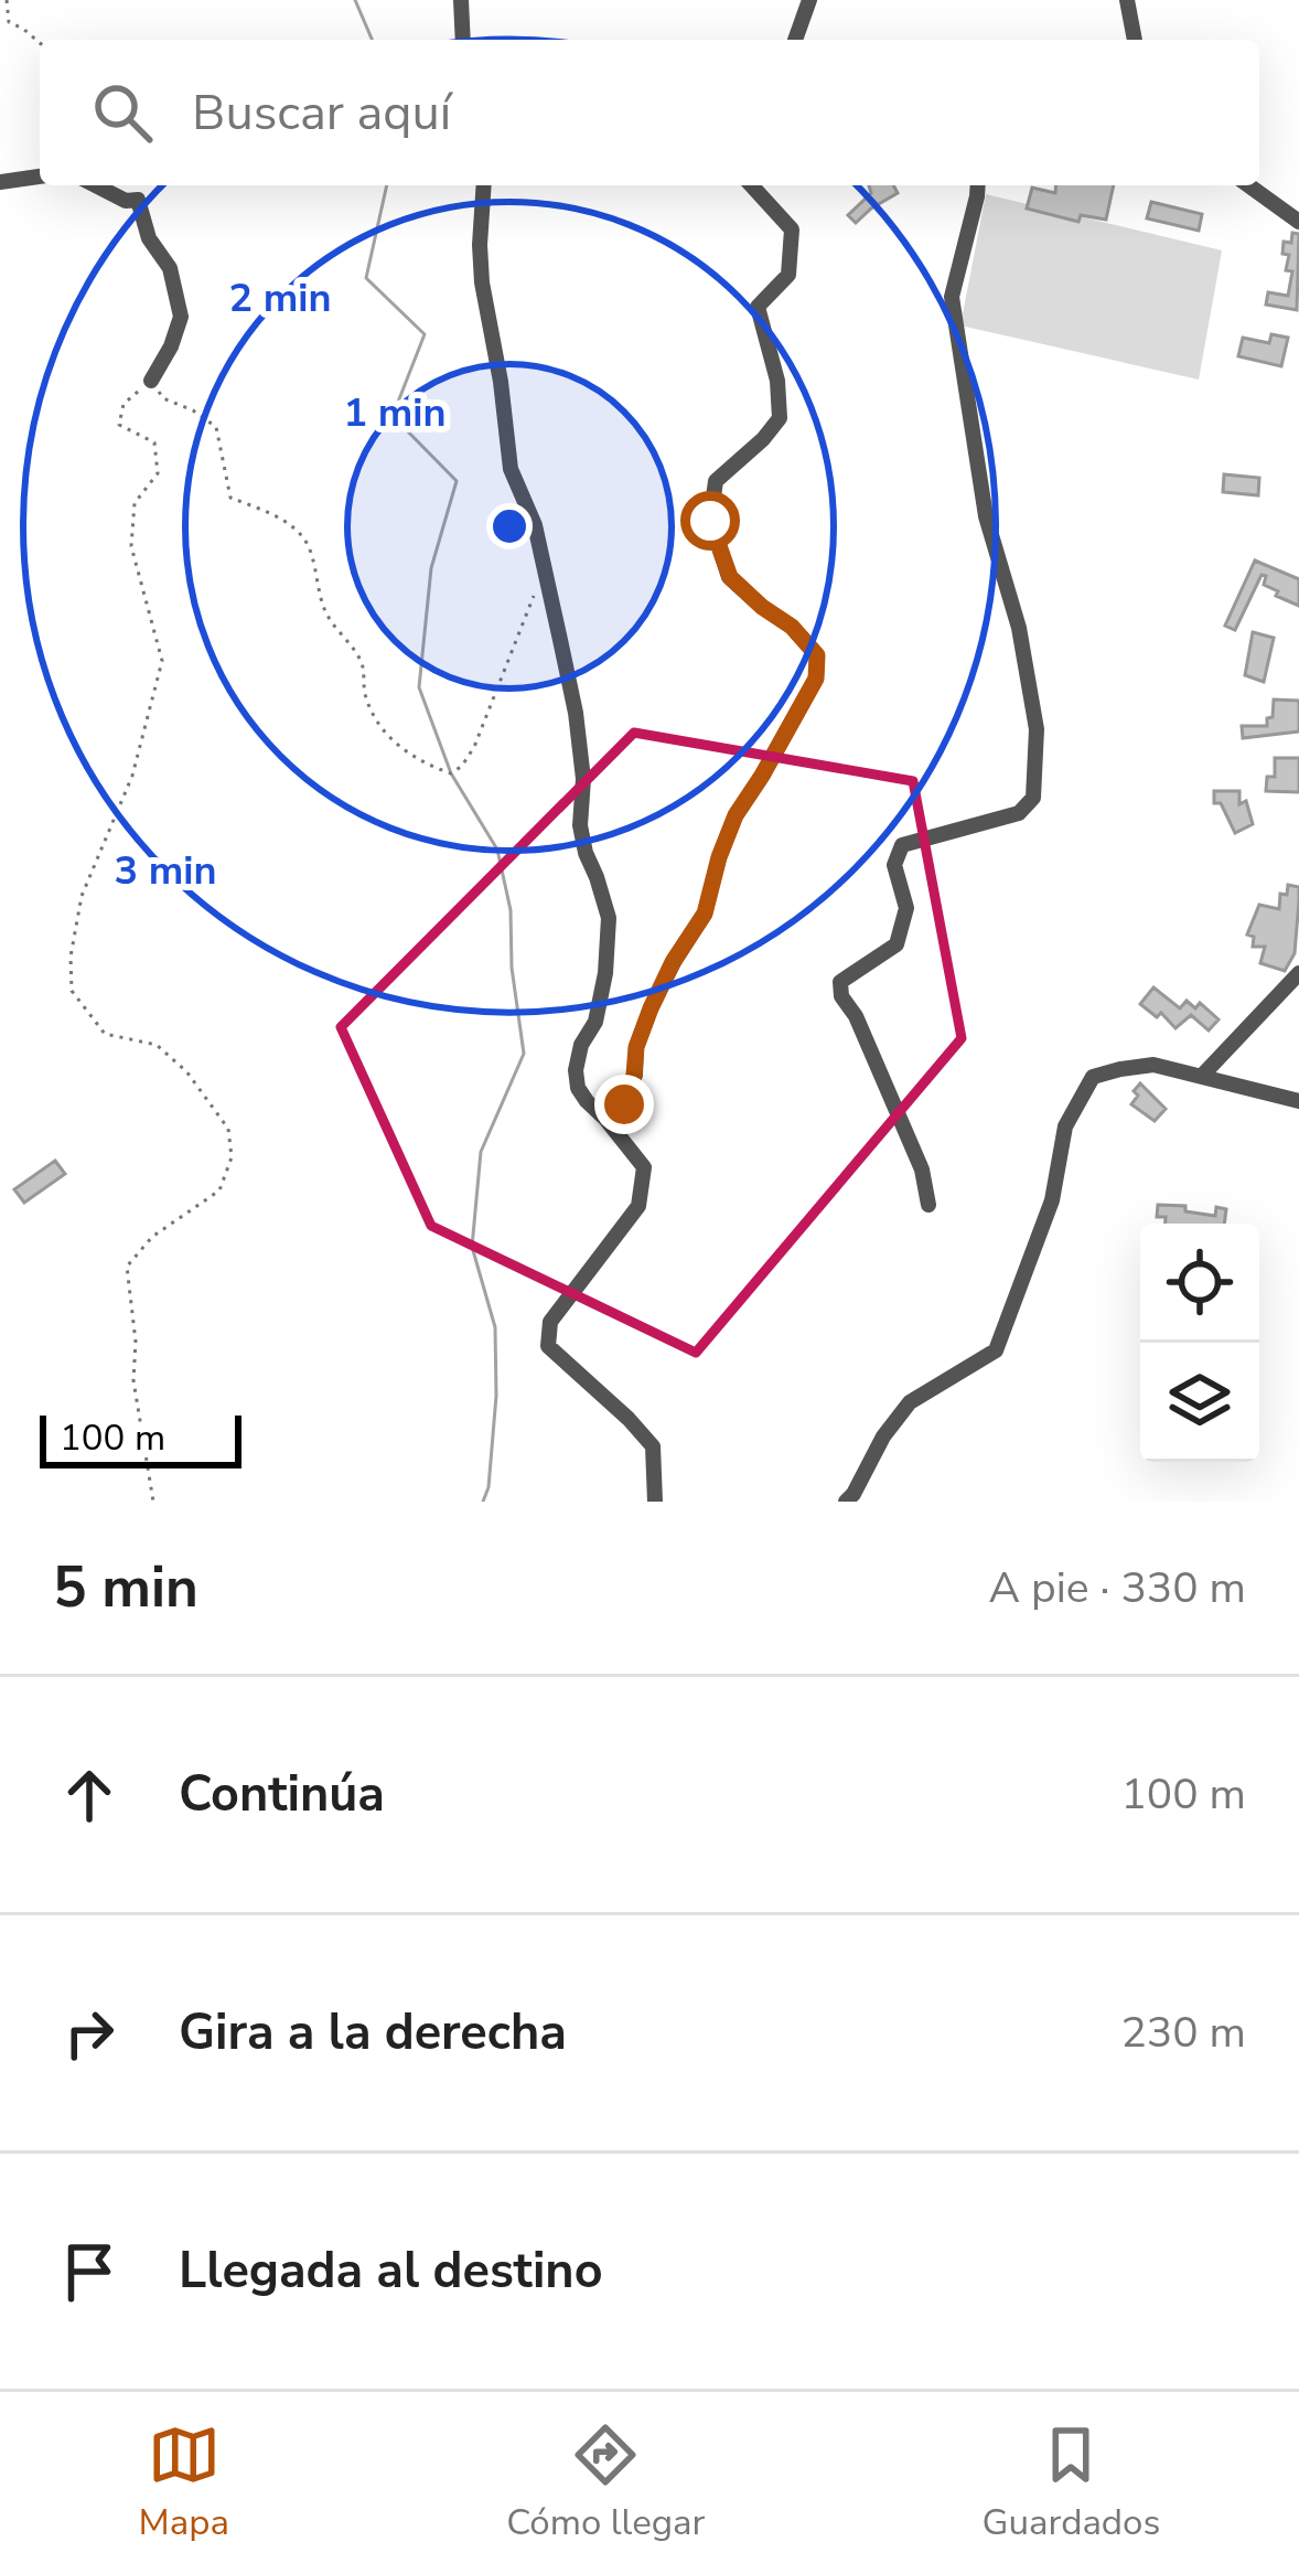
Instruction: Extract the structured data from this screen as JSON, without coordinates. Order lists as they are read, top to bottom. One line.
{"scale_bar":"100 m","page":{"search":"Buscar aquí","scale":"100 m","heading":["5 min","A pie · 330 m"],"list":[["Continúa","100 m"],["Gira a la derecha","230 m"],"Llegada al destino"],"nav":["Mapa","Cómo llegar","Guardados"]},"rings":["2 min","1 min","3 min"]}
